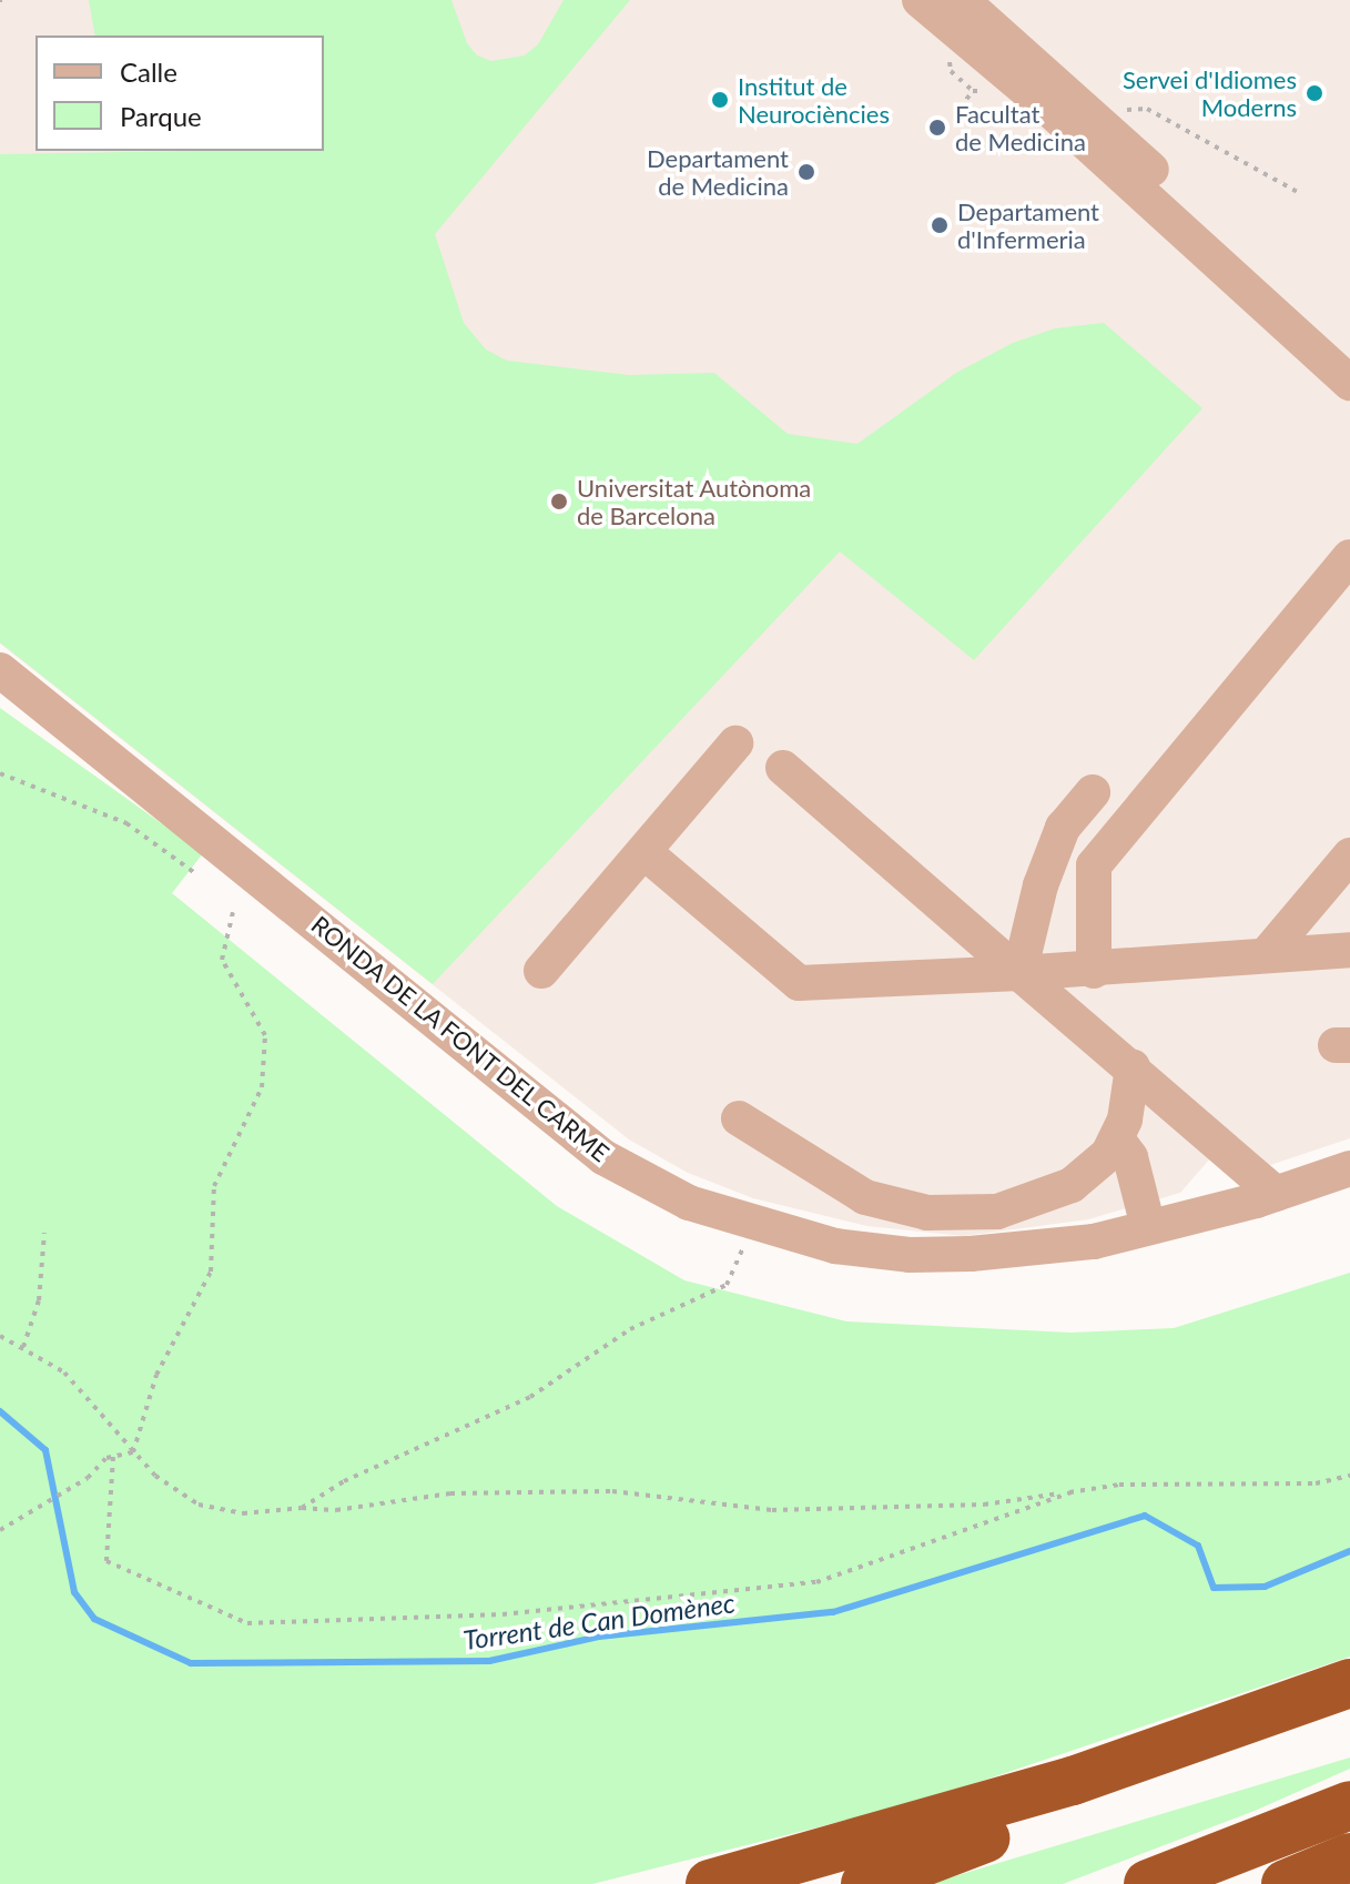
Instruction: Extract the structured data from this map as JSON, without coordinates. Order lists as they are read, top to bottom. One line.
{"streets":{"street":["RONDA DE LA FONT DEL CARME"]},"water":["Torrent de Can Domènec"],"places":["Servei d'Idiomes Moderns","Institut de Neurociències","Facultat de Medicina","Departament de Medicina","Departament d'Infermeria","Universitat Autònoma de Barcelona"],"legend":["Calle","Parque"]}
